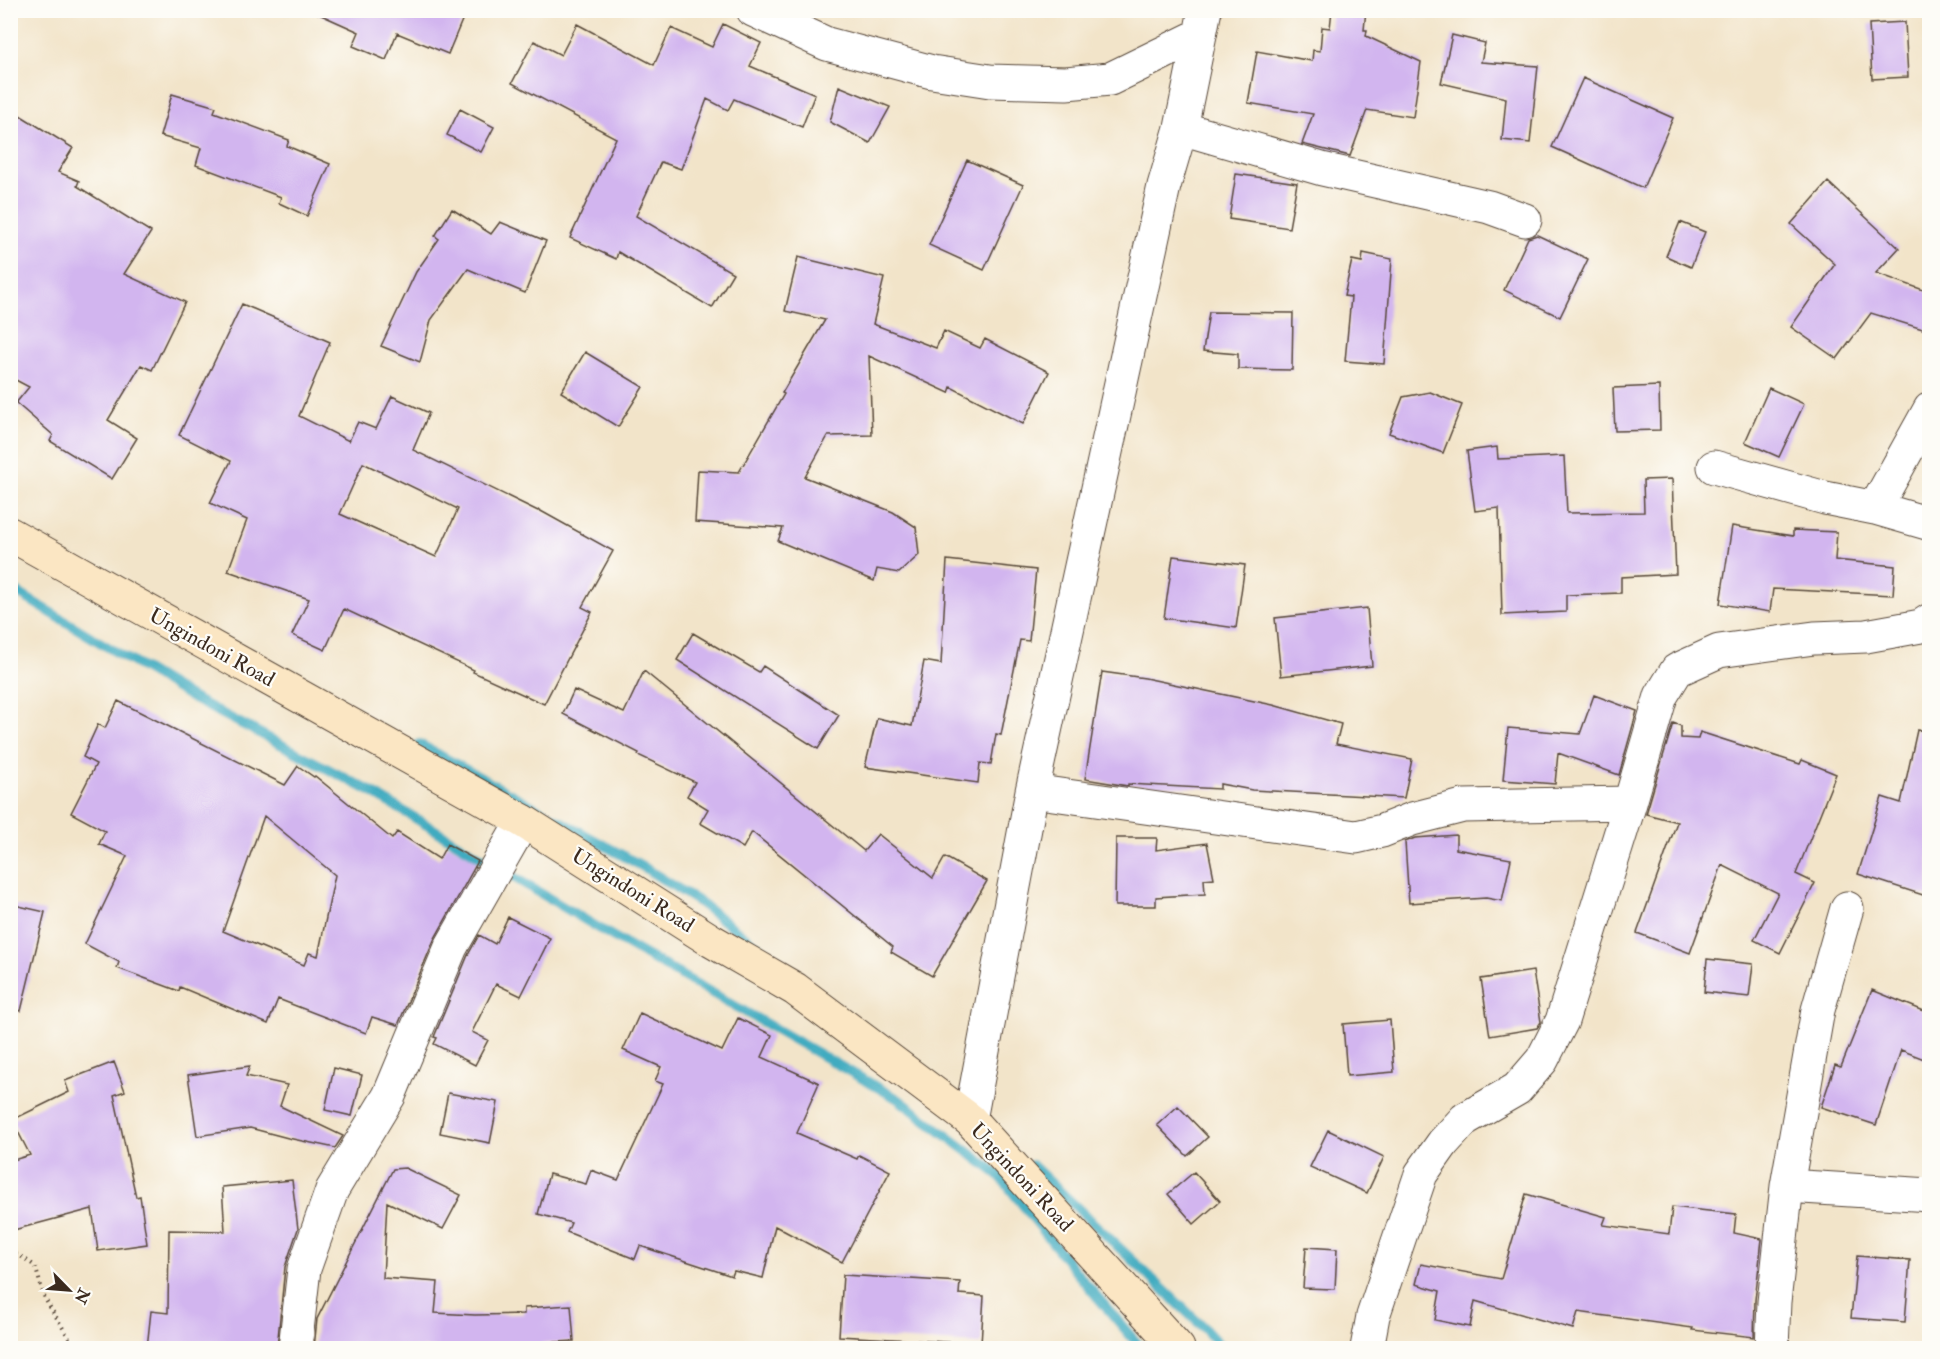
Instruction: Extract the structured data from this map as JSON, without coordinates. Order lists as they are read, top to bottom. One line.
{"streets":{"main road":["Ungindoni Road"]},"north":"bottom right"}
